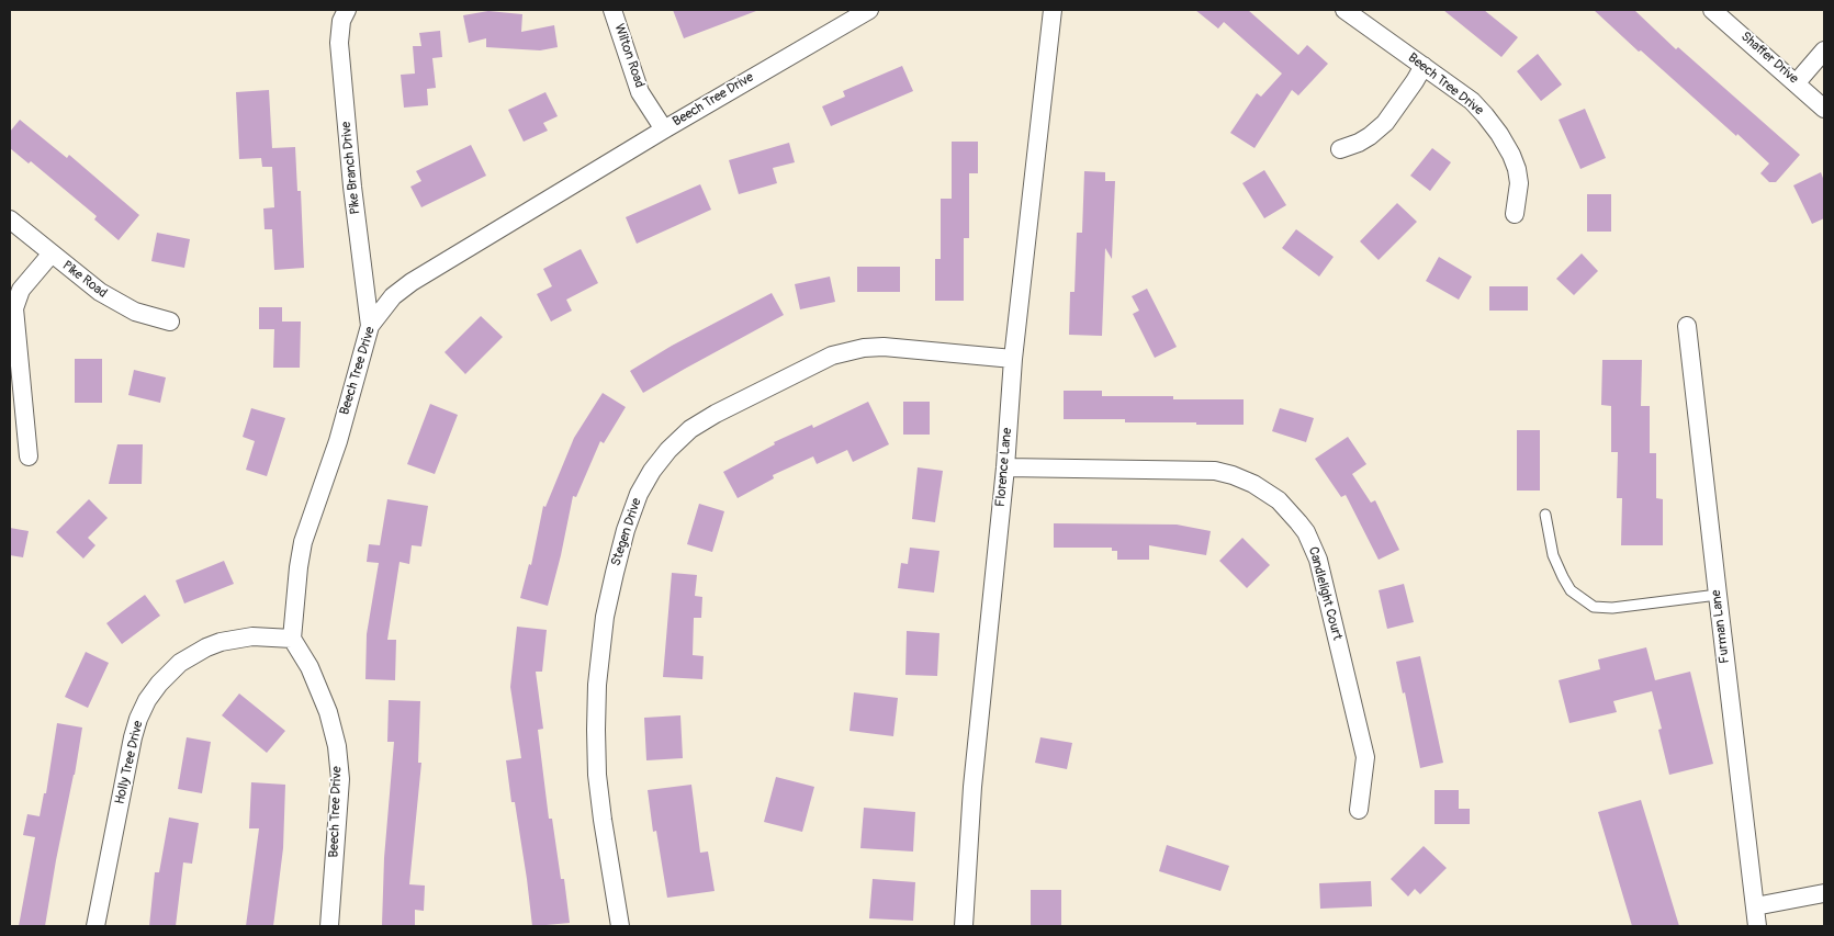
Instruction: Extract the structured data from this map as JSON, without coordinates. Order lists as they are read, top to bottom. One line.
{"streets":{"street":["Wilton Road","Shaffer Drive","Beech Tree Drive","Pike Branch Drive","Pike Road","Florence Lane","Stegen Drive","Candlelight Court","Furman Lane","Holly Tree Drive"]},"crossings":[["Wilton Road","Beech Tree Drive"],["Beech Tree Drive","Pike Branch Drive"],["Beech Tree Drive","Holly Tree Drive"],["Florence Lane","Stegen Drive"],["Florence Lane","Candlelight Court"]]}
